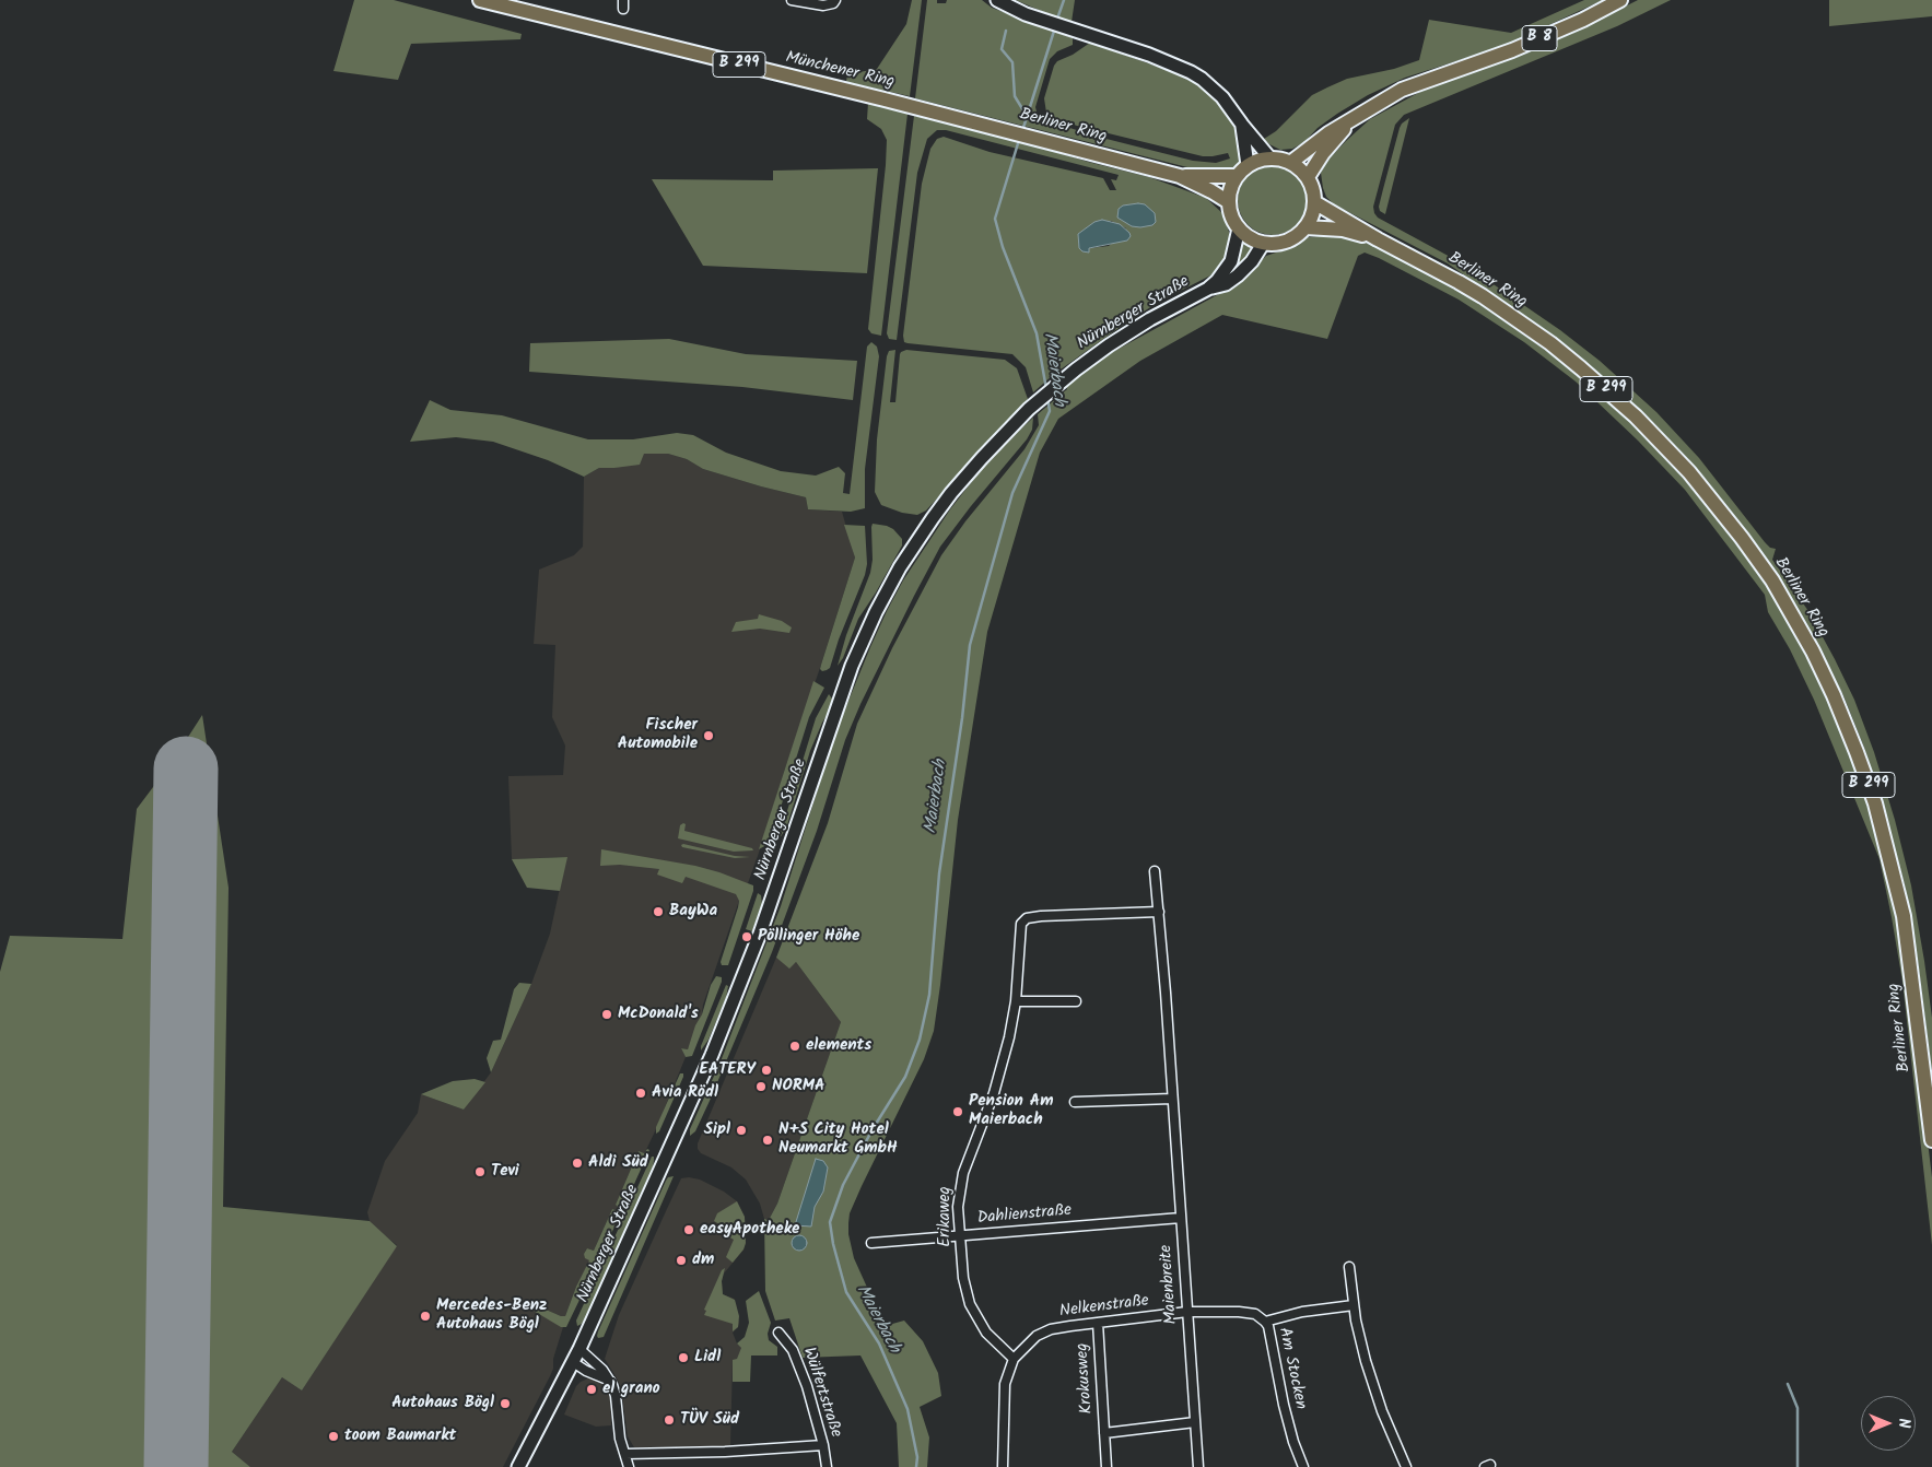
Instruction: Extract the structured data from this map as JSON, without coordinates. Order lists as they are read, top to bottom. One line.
{"streets":{"main road":["B 8","B 299","Münchener Ring","Berliner Ring","Nürnberger Straße"],"street":["Dahlienstraße","Erikaweg","Maienbreite","Nelkenstraße","Am Stocken","Krokusweg","Wülfertstraße"]},"crossings":[["B 8","Berliner Ring"],["B 8","Nürnberger Straße"],["Münchener Ring","Berliner Ring"],["Berliner Ring","Nürnberger Straße"],["Dahlienstraße","Erikaweg"],["Dahlienstraße","Maienbreite"],["Erikaweg","Maienbreite"],["Erikaweg","Nelkenstraße"],["Maienbreite","Nelkenstraße"],["Maienbreite","Am Stocken"],["Maienbreite","Krokusweg"],["Nelkenstraße","Am Stocken"],["Nelkenstraße","Krokusweg"]],"water":["Maierbach"],"places":["Fischer Automobile","BayWa","Pöllinger Höhe","McDonald's","elements","EATERY","NORMA","Avia Rödl","Pension Am Maierbach","Sipl","N+S City Hotel Neumarkt GmbH","Aldi Süd","Tevi","easyApotheke","dm","Mercedes-Benz Autohaus Bögl","Lidl","el grano","Autohaus Bögl","TÜV Süd","toom Baumarkt"],"north":"right"}
